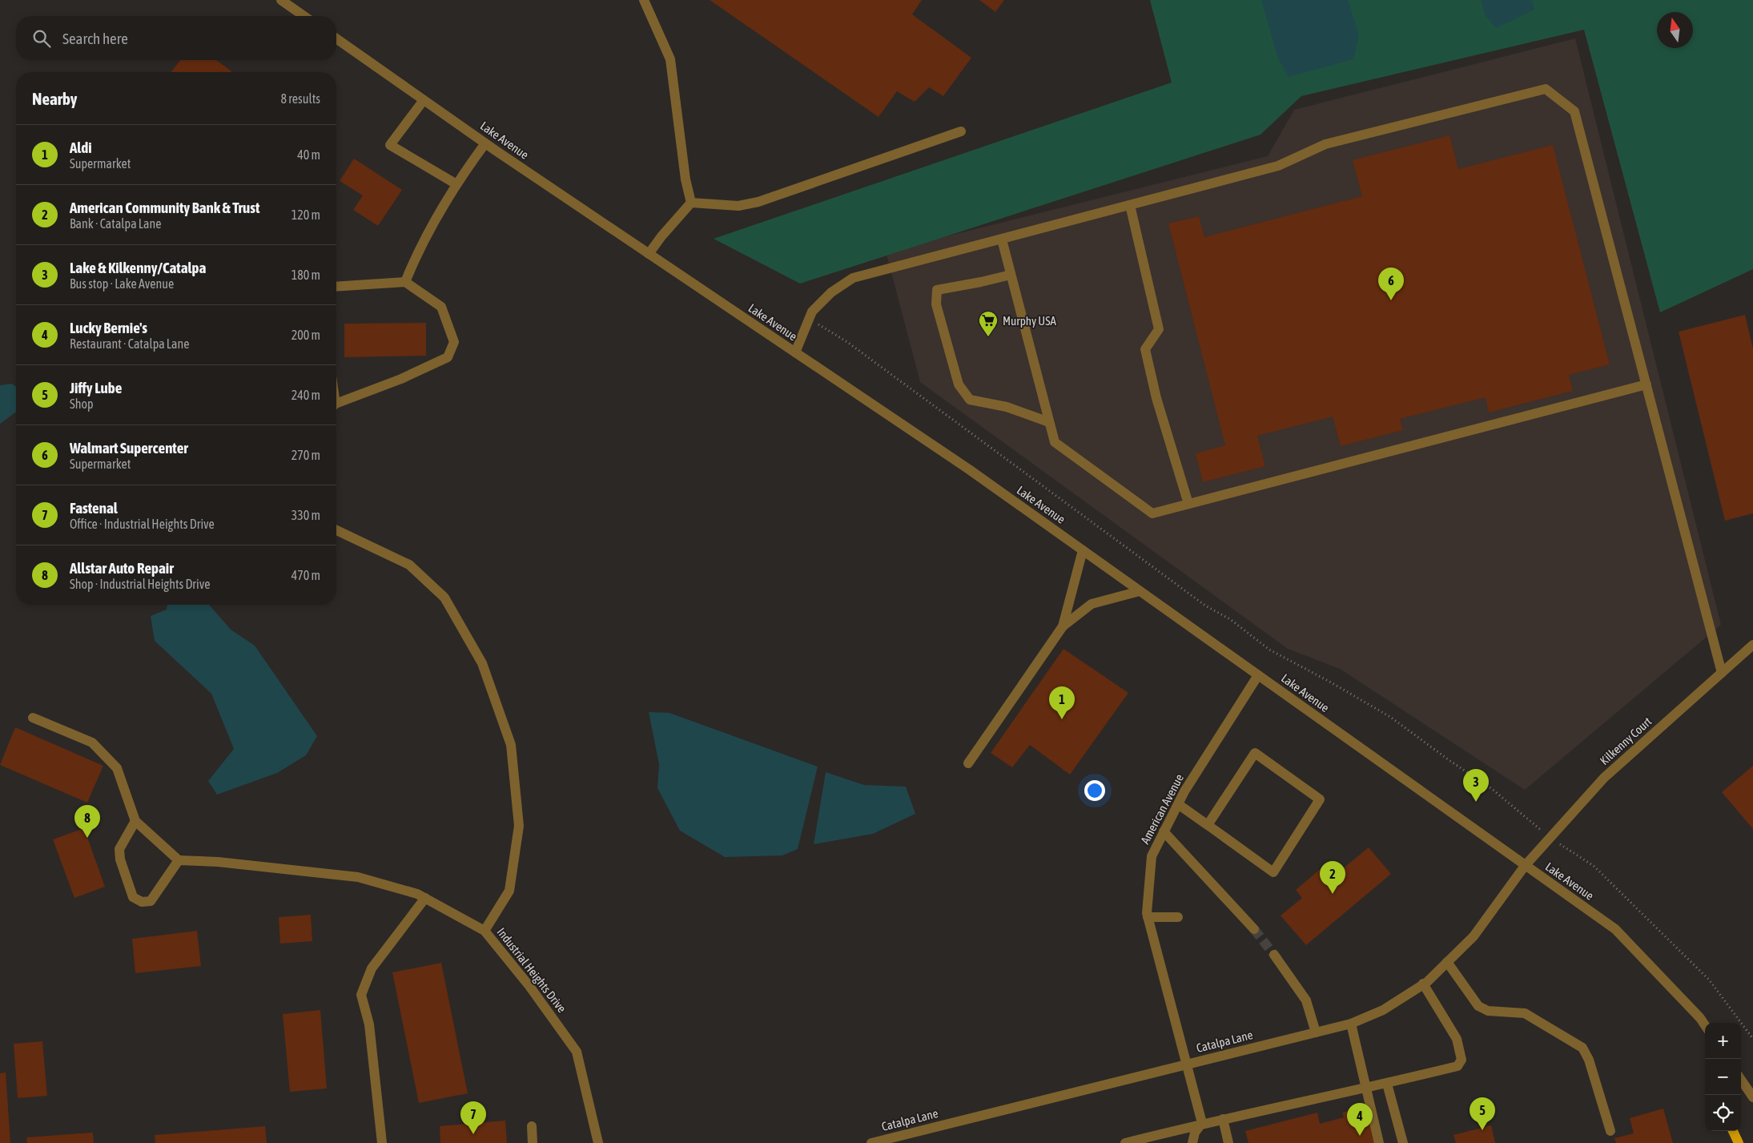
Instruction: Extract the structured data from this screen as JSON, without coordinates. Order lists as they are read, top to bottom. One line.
{"streets":{"street":["Lake Avenue","Kilkenny Court","American Avenue","Industrial Heights Drive","Catalpa Lane"]},"crossings":[["Lake Avenue","Kilkenny Court"],["Lake Avenue","American Avenue"],["Lake Avenue","Catalpa Lane"],["Kilkenny Court","Catalpa Lane"],["American Avenue","Catalpa Lane"]],"places":{"supermarket":["Murphy USA"]},"north":"top","page":{"search":"Search here","heading":["Nearby","8 results"],"list":[{"mark":"1","name":"Aldi","note":"Supermarket","value":"40 m"},{"mark":"2","name":"American Community Bank & Trust","note":"Bank · Catalpa Lane","value":"120 m"},{"mark":"3","name":"Lake & Kilkenny/Catalpa","note":"Bus stop · Lake Avenue","value":"180 m"},{"mark":"4","name":"Lucky Bernie's","note":"Restaurant · Catalpa Lane","value":"200 m"},{"mark":"5","name":"Jiffy Lube","note":"Shop","value":"240 m"},{"mark":"6","name":"Walmart Supercenter","note":"Supermarket","value":"270 m"},{"mark":"7","name":"Fastenal","note":"Office · Industrial Heights Drive","value":"330 m"},{"mark":"8","name":"Allstar Auto Repair","note":"Shop · Industrial Heights Drive","value":"470 m"}],"pins":["6","1","3","8","2","5","7","4"],"map_buttons":["+","−"]}}
